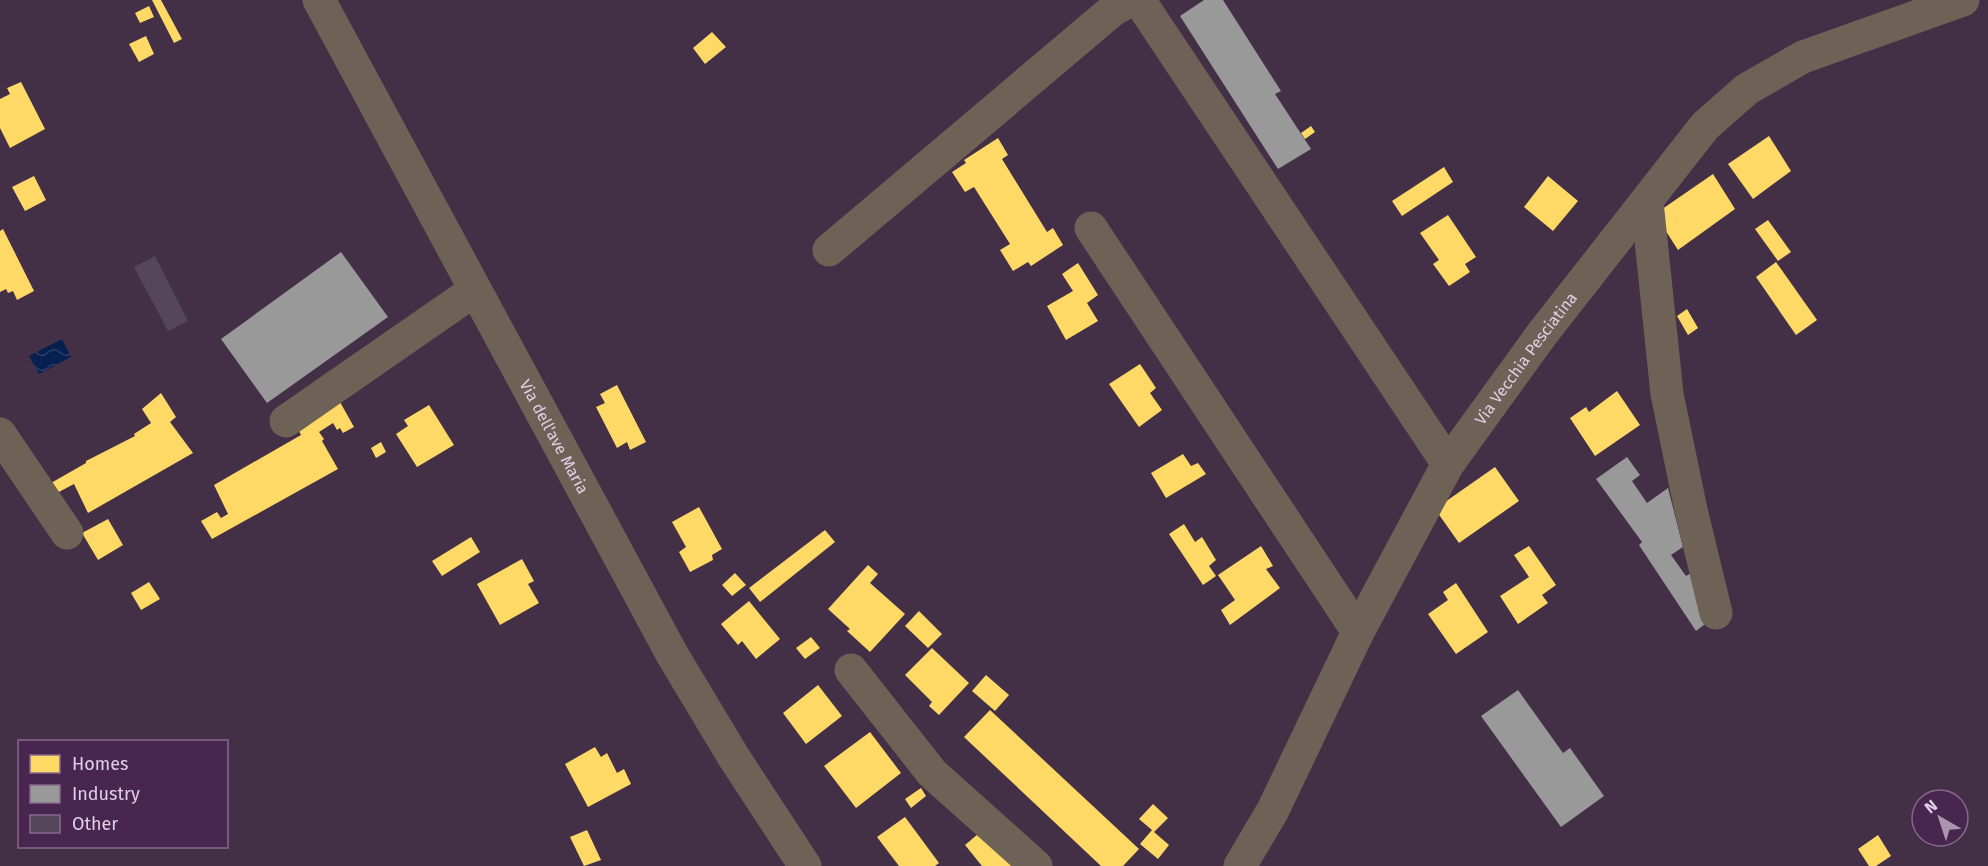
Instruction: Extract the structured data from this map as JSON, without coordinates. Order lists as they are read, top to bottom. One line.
{"streets":{"street":["Via Vecchia Pesciatina","Via dell'ave Maria"]},"legend":["Homes","Industry","Other"],"north":"top left"}
